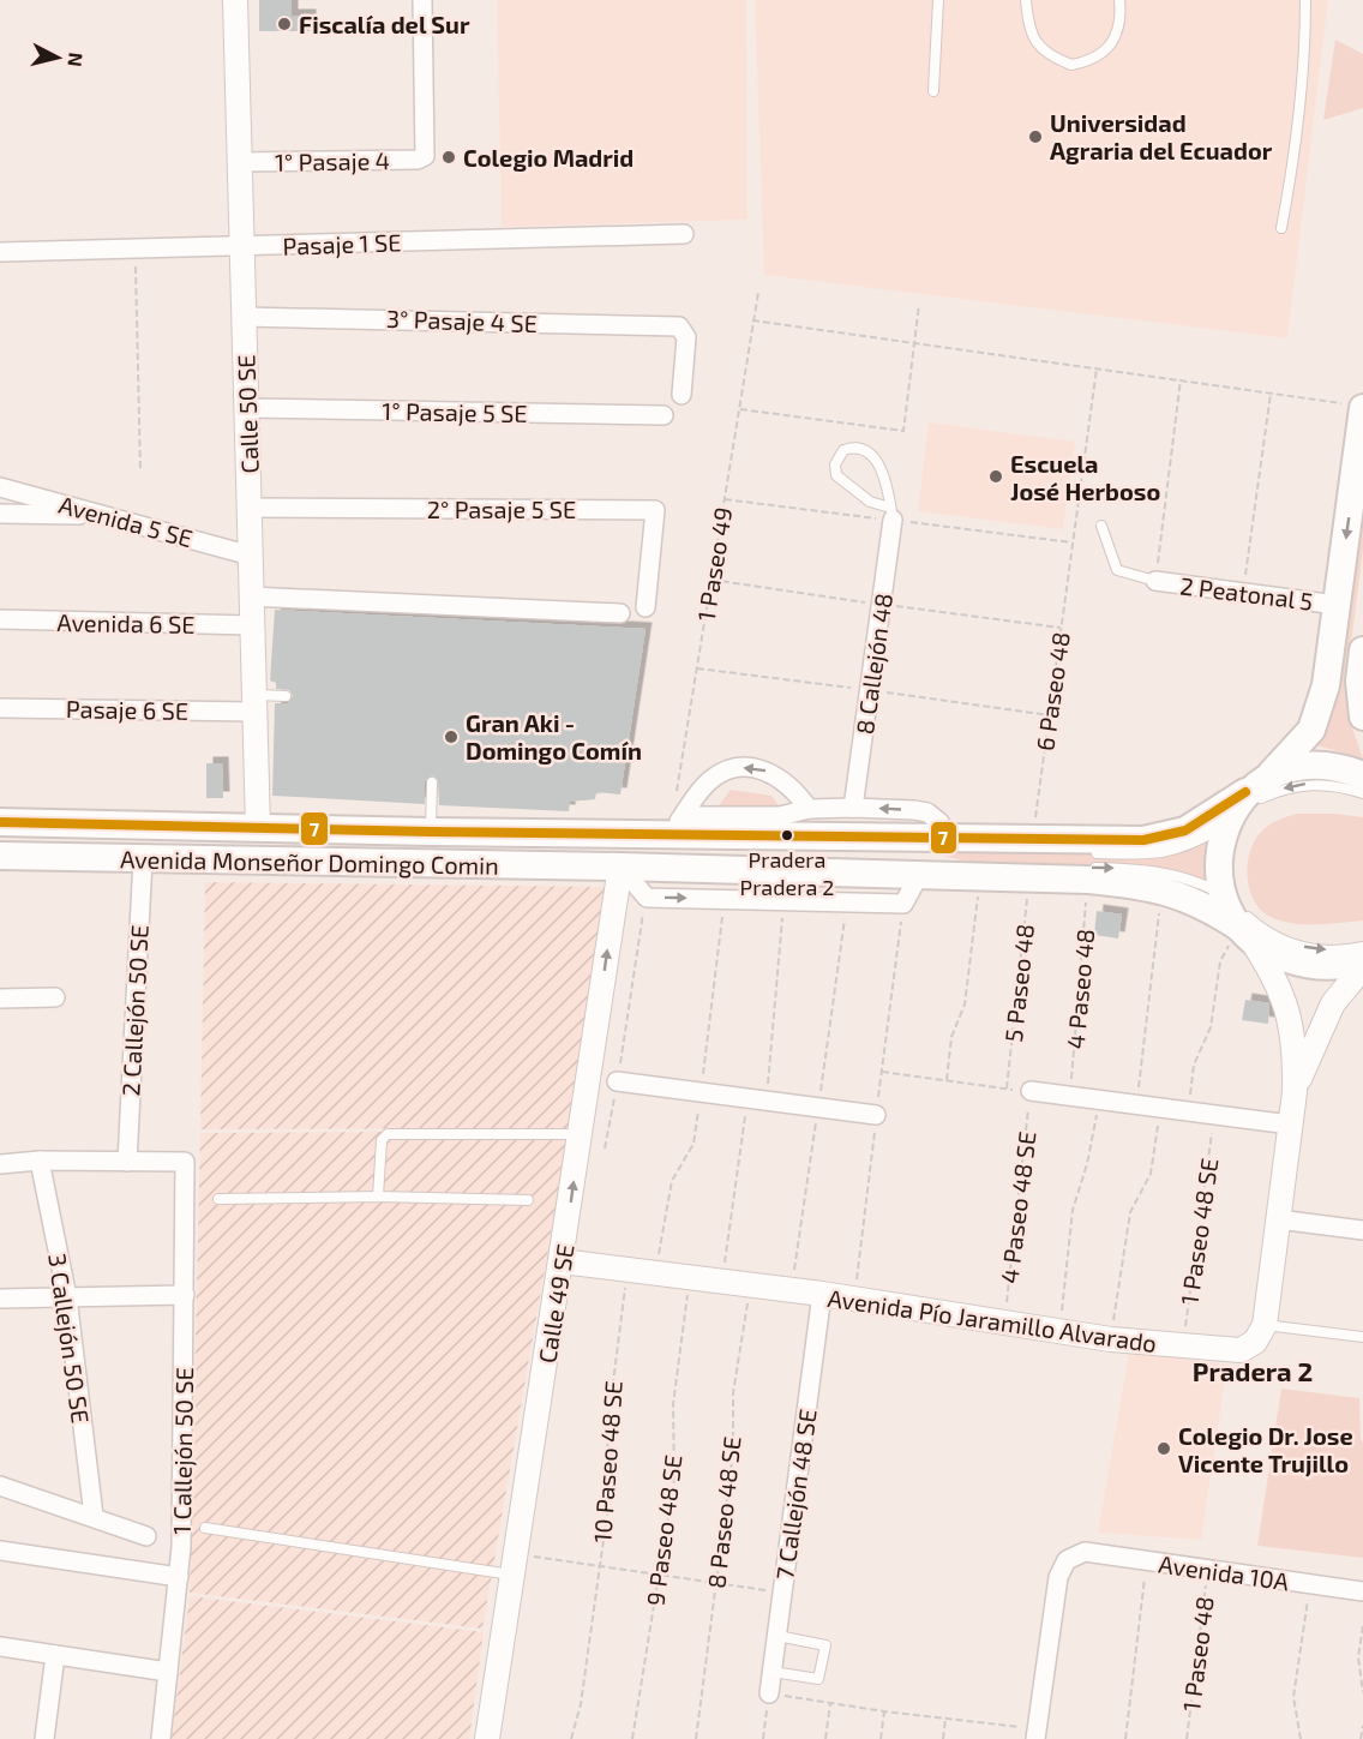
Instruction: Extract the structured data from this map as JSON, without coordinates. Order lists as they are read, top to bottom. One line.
{"streets":{"main road":["Avenida Monseñor Domingo Comin"],"street":["1° Pasaje 4","Pasaje 1 SE","3° Pasaje 4 SE","1° Pasaje 5 SE","Calle 50 SE","2° Pasaje 5 SE","Avenida 5 SE","2 Peatonal 5","Avenida 6 SE","8 Callejón 48","Pasaje 6 SE","2 Callejón 50 SE","Calle 49 SE","Avenida Pío Jaramillo Alvarado","3 Callejón 50 SE","1 Callejón 50 SE","7 Callejón 48 SE","Avenida 10A"],"path":["1 Paseo 49","6 Paseo 48","5 Paseo 48","4 Paseo 48","4 Paseo 48 SE","1 Paseo 48 SE","10 Paseo 48 SE","8 Paseo 48 SE","9 Paseo 48 SE","1 Paseo 48"]},"crossings":[["1° Pasaje 4","Calle 50 SE"],["Pasaje 1 SE","Calle 50 SE"],["3° Pasaje 4 SE","Calle 50 SE"],["1° Pasaje 5 SE","Calle 50 SE"],["Calle 50 SE","2° Pasaje 5 SE"],["Calle 50 SE","Avenida 5 SE"],["Calle 50 SE","Avenida 6 SE"],["Calle 50 SE","Pasaje 6 SE"],["Calle 50 SE","Avenida Monseñor Domingo Comin"],["8 Callejón 48","Avenida Monseñor Domingo Comin"],["6 Paseo 48","Avenida Monseñor Domingo Comin"],["Avenida Monseñor Domingo Comin","5 Paseo 48"],["Avenida Monseñor Domingo Comin","4 Paseo 48"],["Avenida Monseñor Domingo Comin","2 Callejón 50 SE"],["Avenida Monseñor Domingo Comin","Calle 49 SE"],["2 Callejón 50 SE","1 Callejón 50 SE"],["4 Paseo 48 SE","Avenida Pío Jaramillo Alvarado"],["1 Paseo 48 SE","Avenida Pío Jaramillo Alvarado"],["Calle 49 SE","Avenida Pío Jaramillo Alvarado"],["Avenida Pío Jaramillo Alvarado","10 Paseo 48 SE"],["Avenida Pío Jaramillo Alvarado","7 Callejón 48 SE"],["Avenida Pío Jaramillo Alvarado","8 Paseo 48 SE"],["Avenida Pío Jaramillo Alvarado","9 Paseo 48 SE"],["Avenida 10A","1 Paseo 48"]],"one_way":["Calle 49 SE"],"districts":["Pradera 2"],"places":["Fiscalía del Sur","Universidad Agraria del Ecuador","Colegio Madrid","Escuela José Herboso","Gran Aki - Domingo Comín","Pradera Pradera 2","Colegio Dr. Jose Vicente Trujillo"],"lines":["transit line 7"],"north":"right"}
